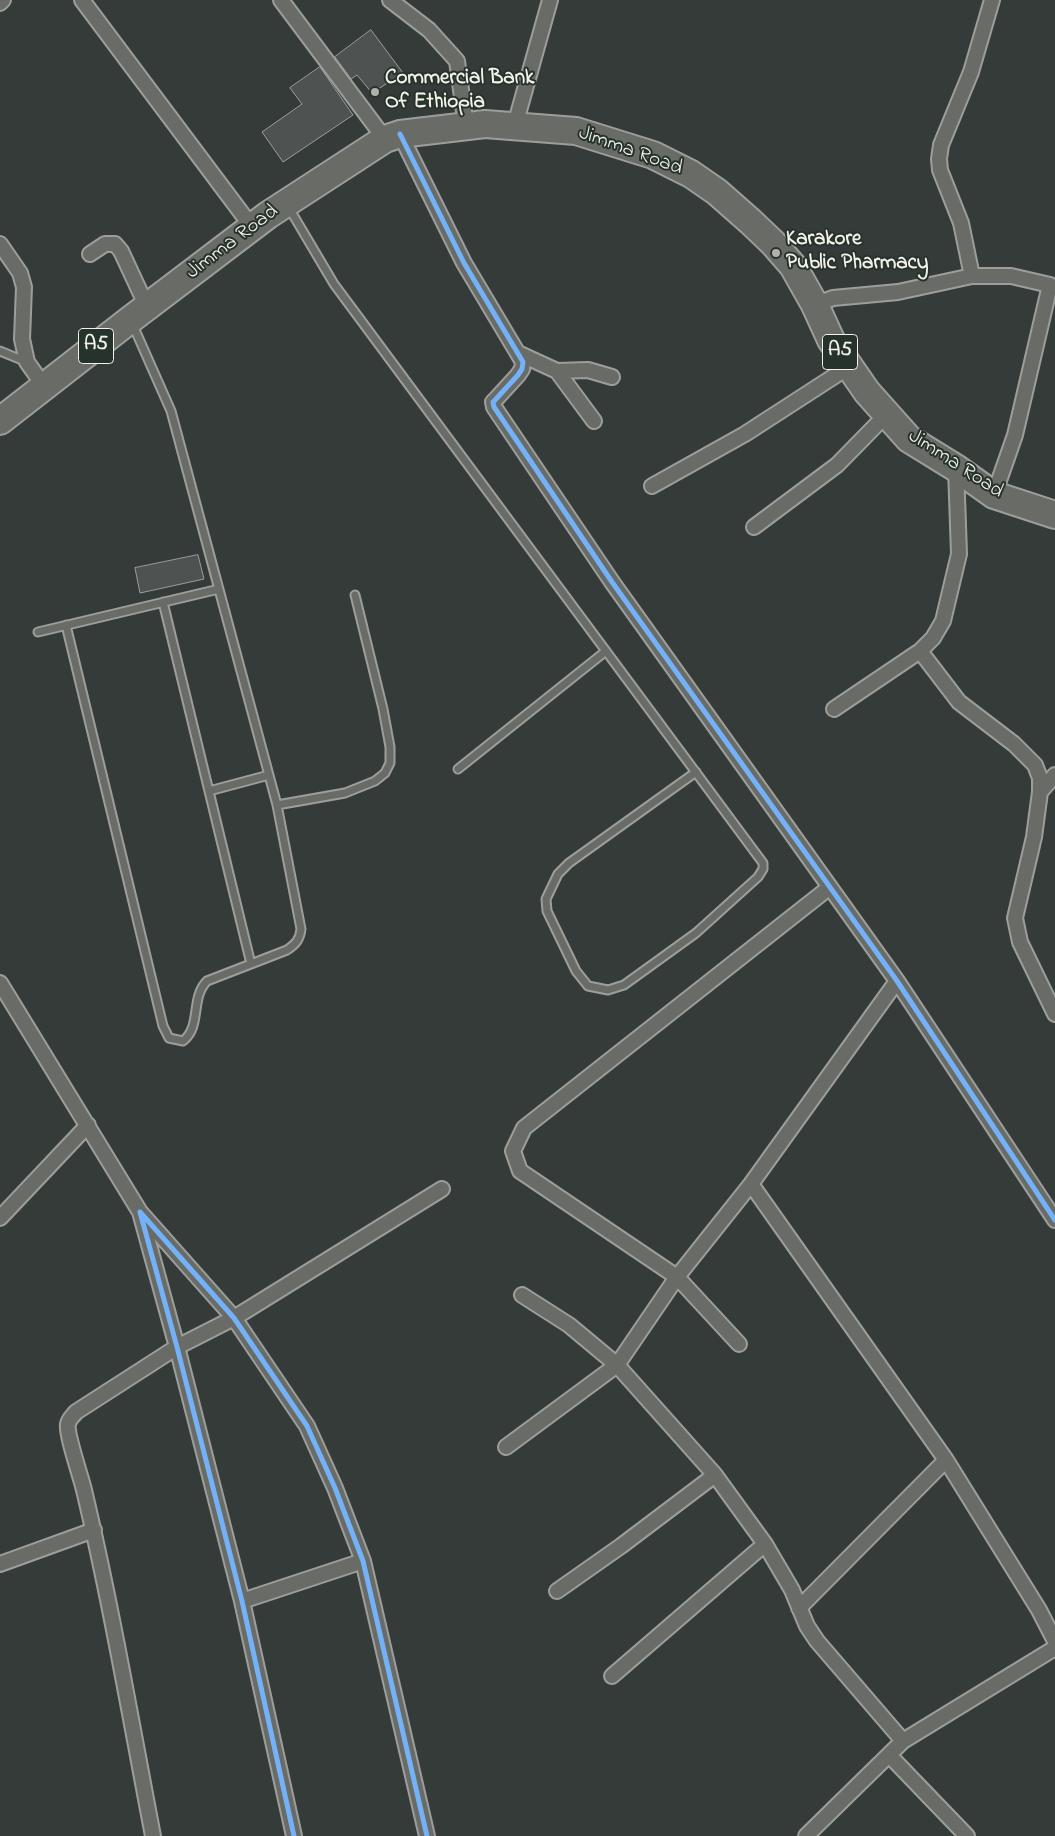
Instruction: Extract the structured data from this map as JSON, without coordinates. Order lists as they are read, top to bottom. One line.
{"streets":{"highway":["Jimma Road","A5"]},"places":["Commercial Bank Of Ethiopia","Karakore Public Pharmacy"]}
